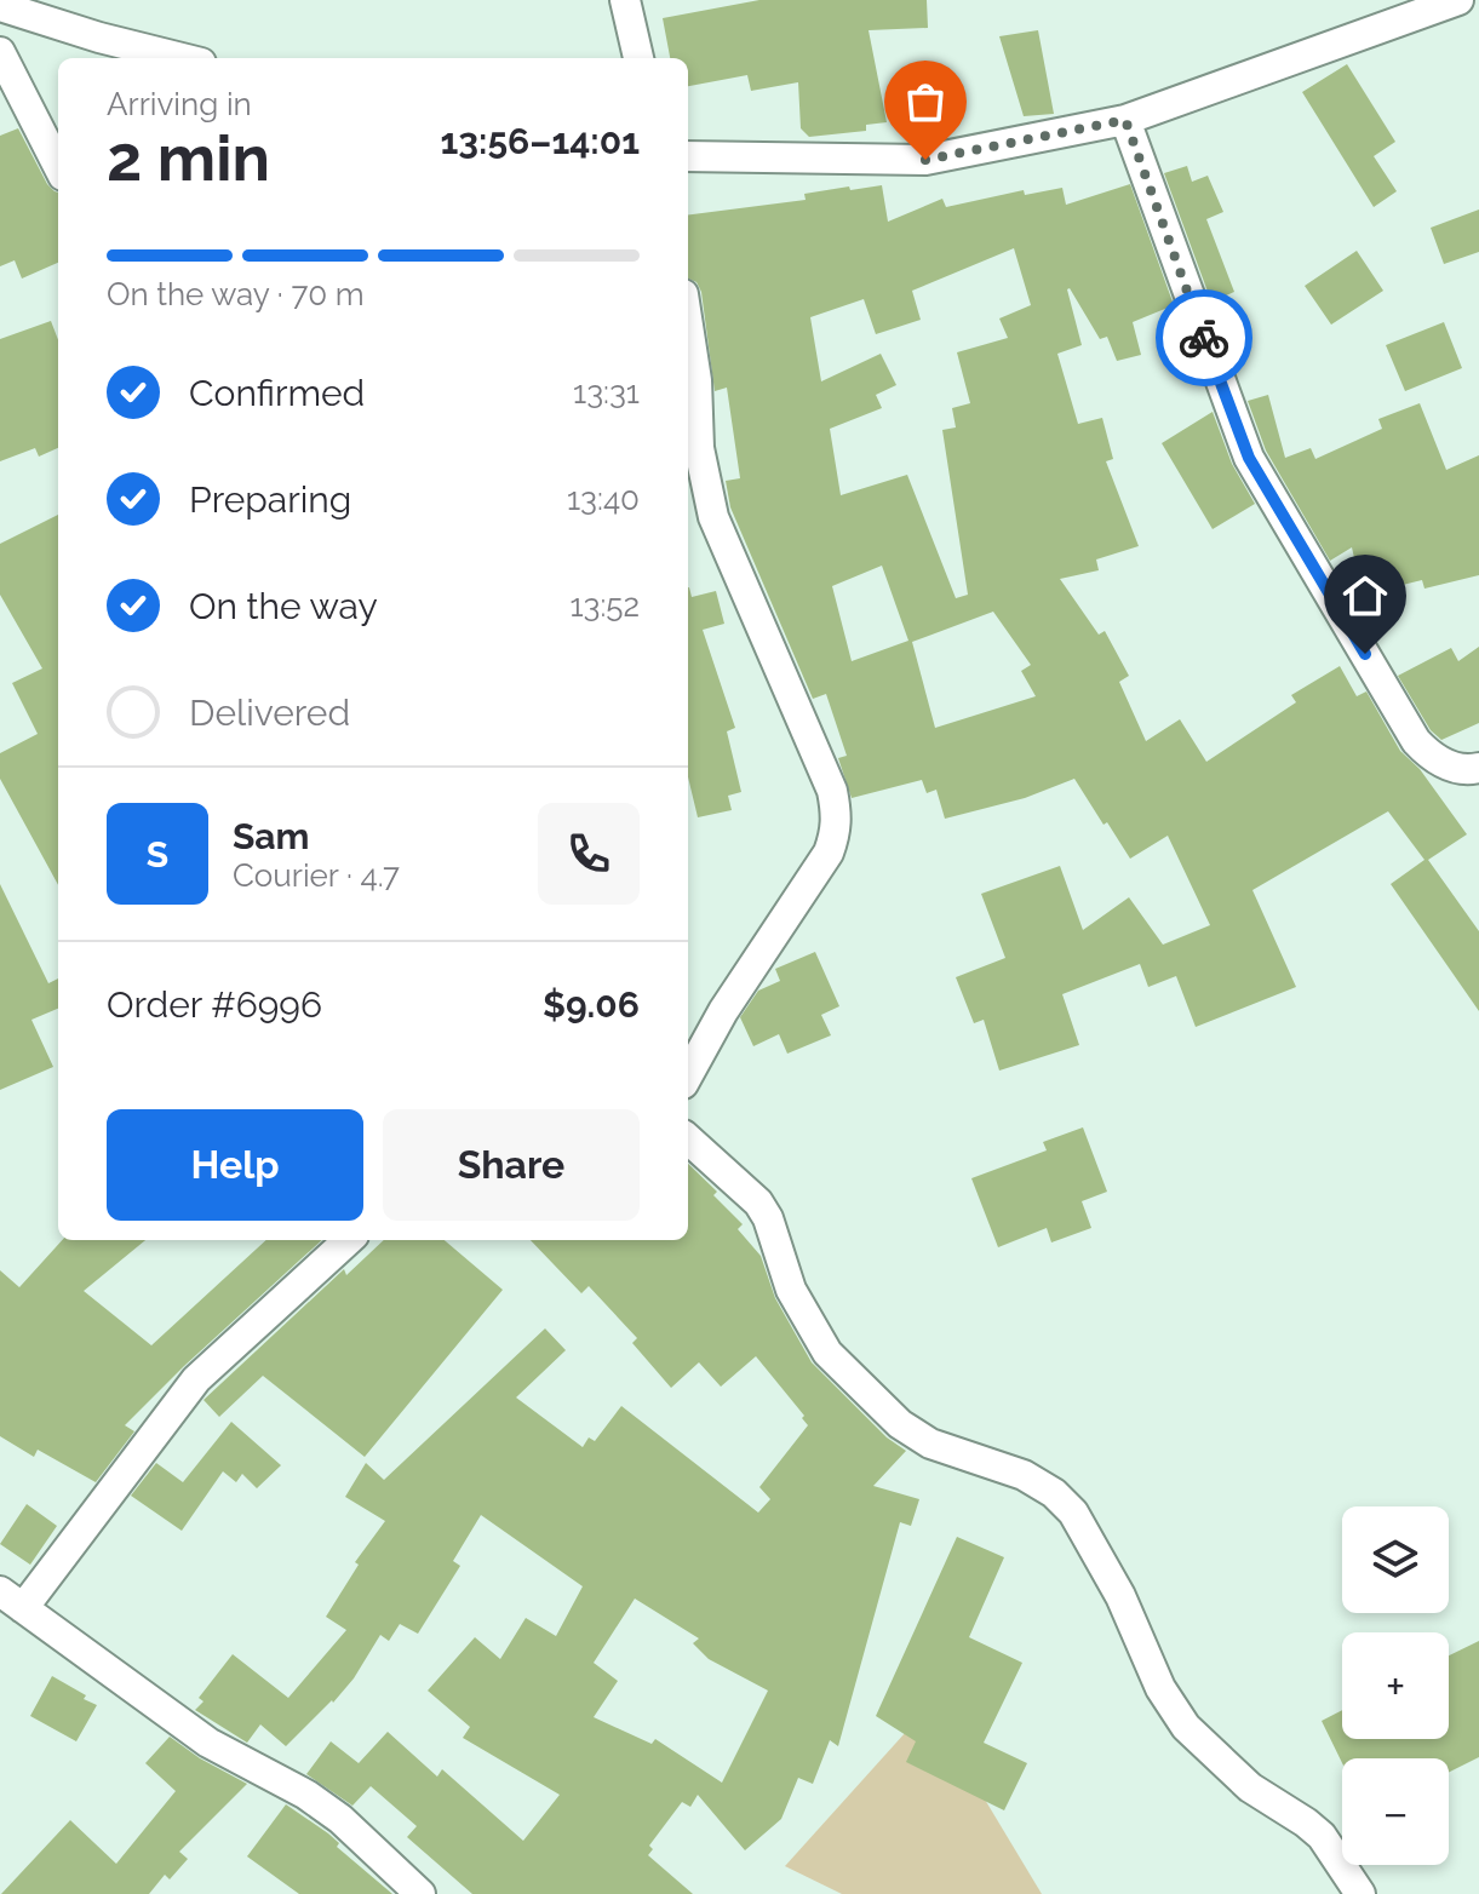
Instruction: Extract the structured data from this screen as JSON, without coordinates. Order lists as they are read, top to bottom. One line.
{"page":{"heading":["2 min","Arriving in","13:56–14:01"],"panel":["Sam","Courier · 4.7","Order #6996","$9.06"],"bar":"On the way · 70 m","list":[["Confirmed","13:31"],["Preparing","13:40"],["On the way","13:52"],"Delivered"],"round":"S","buttons":["Help","Share"],"map_buttons":["+","−"]}}
